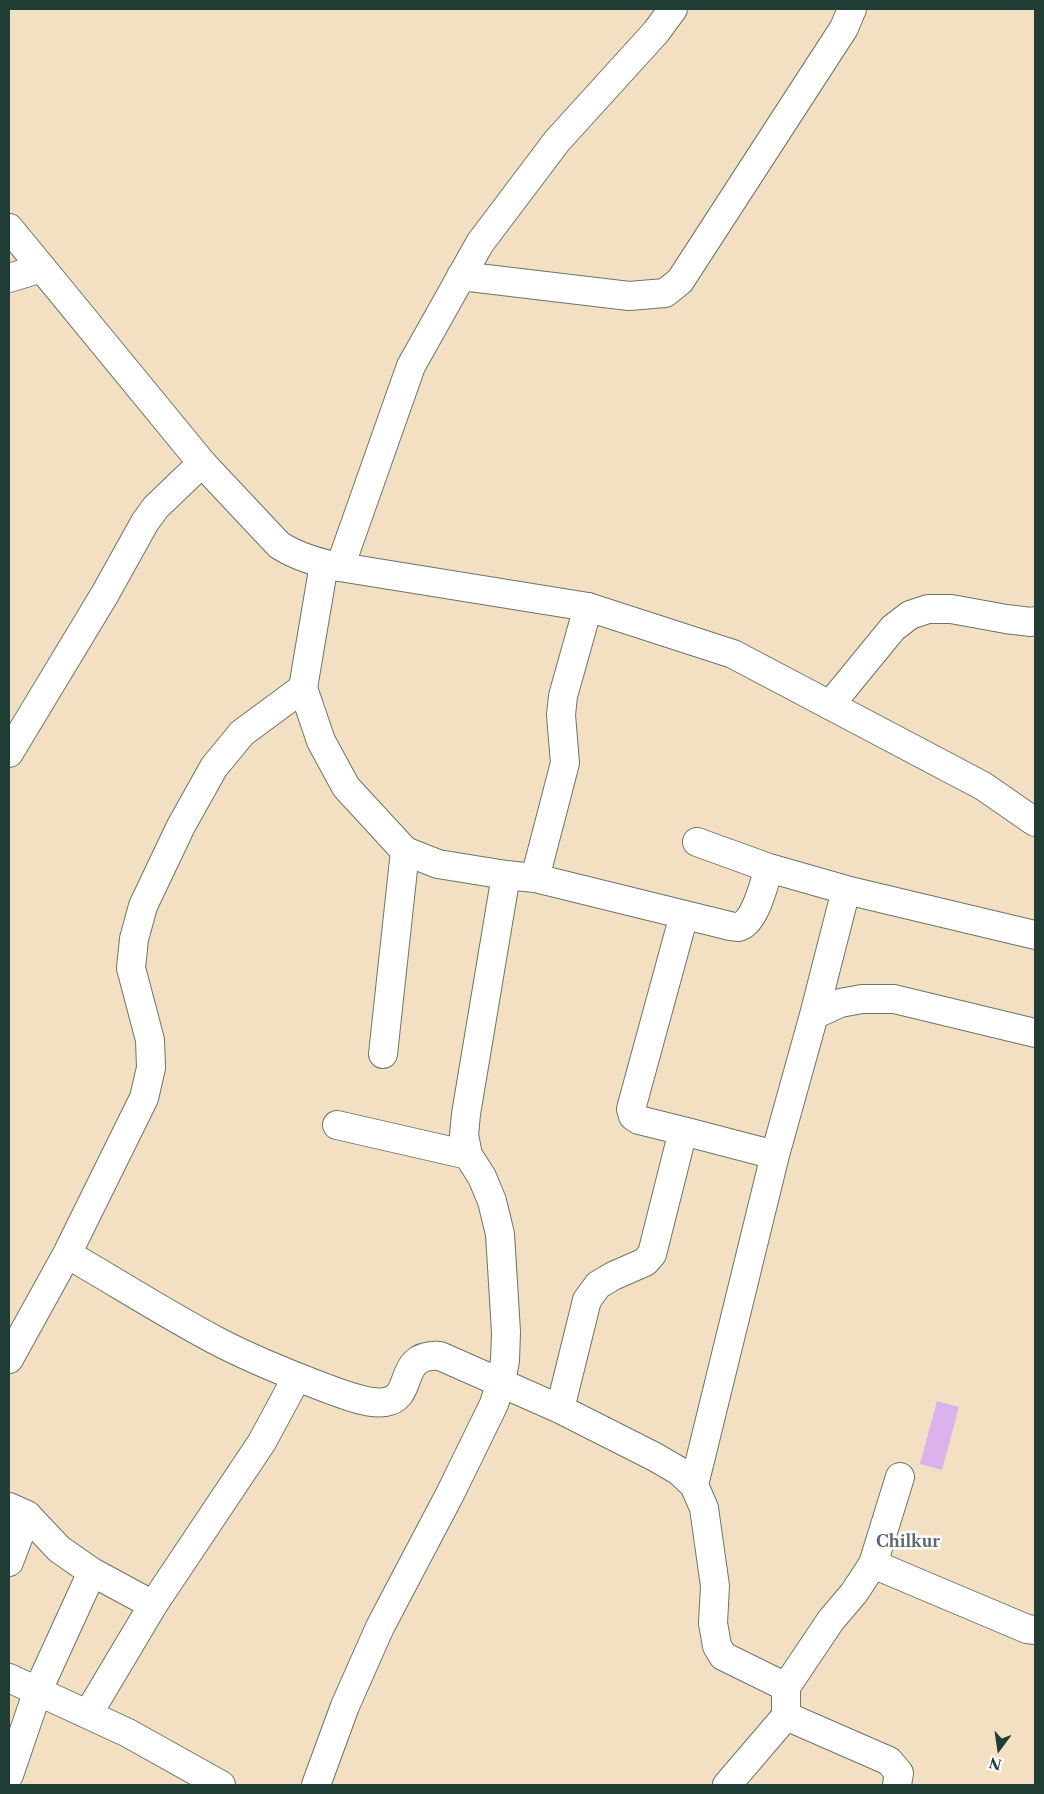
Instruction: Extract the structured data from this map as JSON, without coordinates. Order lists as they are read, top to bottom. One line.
{"districts":["Chilkur"],"north":"bottom"}
